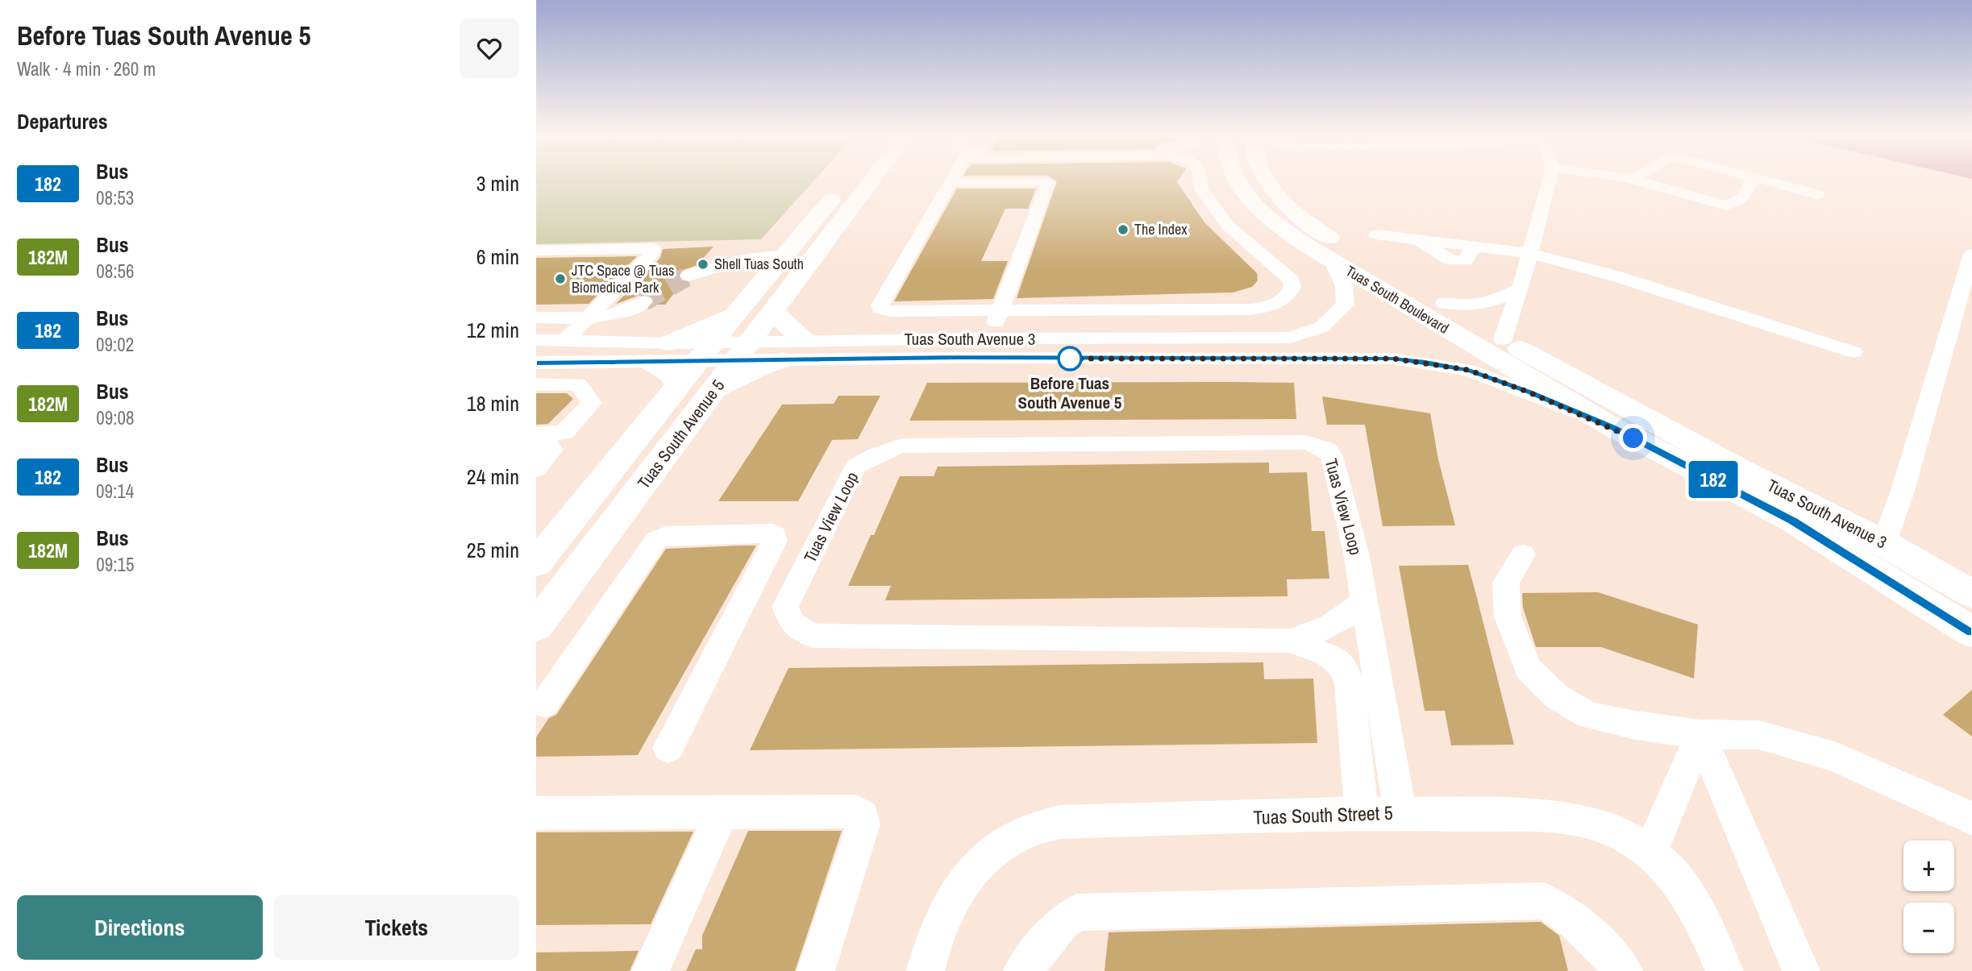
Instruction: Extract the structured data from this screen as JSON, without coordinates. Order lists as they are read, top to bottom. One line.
{"streets":{"main road":["Tuas South Boulevard","Tuas South Avenue 3","Tuas South Avenue 5"],"street":["Tuas View Loop","Tuas South Street 5"]},"crossings":[["Tuas South Boulevard","Tuas South Avenue 3"],["Tuas South Avenue 3","Tuas South Avenue 5"],["Tuas View Loop","Tuas South Street 5"]],"places":["The Index","Shell Tuas South","JTC Space @ Tuas Biomedical Park","Before Tuas South Avenue 5"],"lines":["bus line 182"],"page":{"heading":[["Before Tuas South Avenue 5","Walk · 4 min · 260 m"],"Departures"],"on_map":"182","list":[{"mark":"182","name":"Bus","note":"08:53","value":"3 min"},{"mark":"182M","name":"Bus","note":"08:56","value":"6 min"},{"mark":"182","name":"Bus","note":"09:02","value":"12 min"},{"mark":"182M","name":"Bus","note":"09:08","value":"18 min"},{"mark":"182","name":"Bus","note":"09:14","value":"24 min"},{"mark":"182M","name":"Bus","note":"09:15","value":"25 min"}],"map_buttons":["+","−"],"buttons":["Directions","Tickets"]}}
